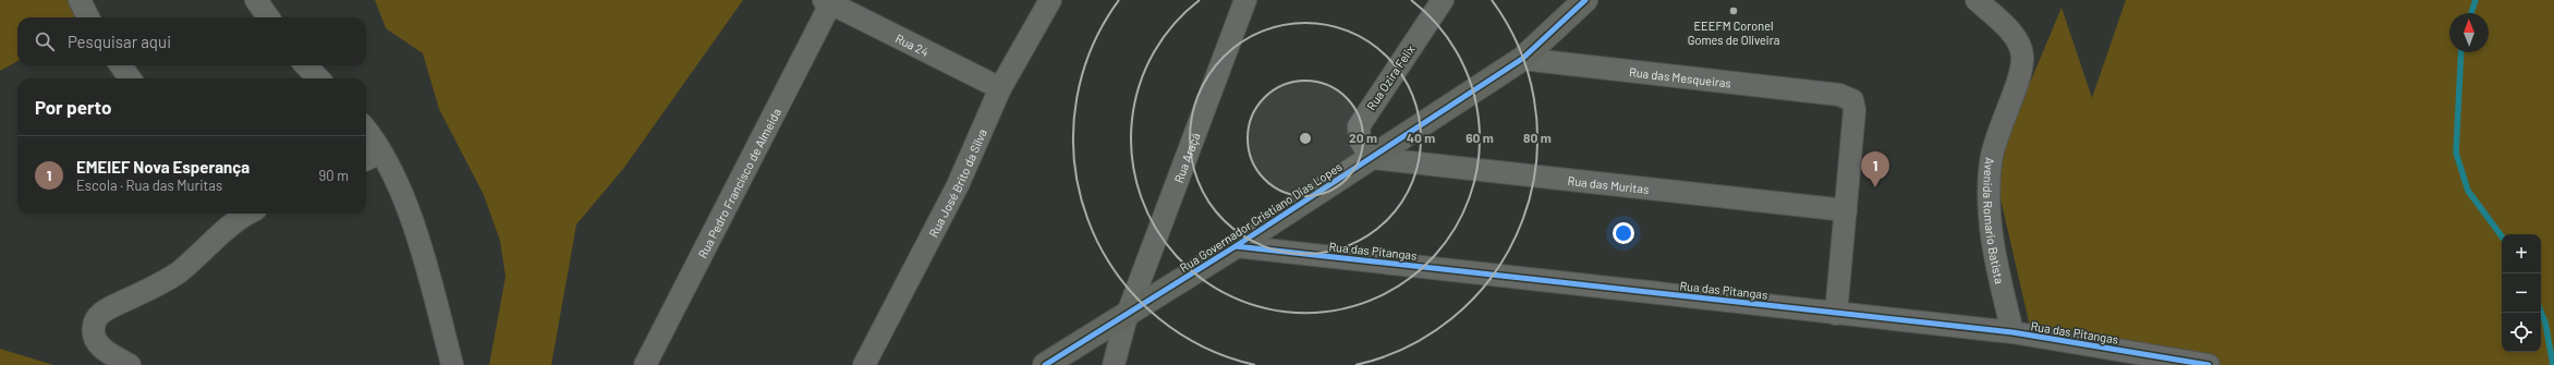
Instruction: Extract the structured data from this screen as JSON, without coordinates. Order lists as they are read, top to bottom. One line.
{"streets":{"street":["Rua 24","Rua Ozira Felix","Rua das Mesqueiras","Rua Araçá","Rua José Brito da Silva","Rua Pedro Francisco de Almeida","Rua das Muritas","Rua Governador Cristiano Dias Lopes","Avenida Romario Batista","Rua das Pitangas"]},"crossings":[["Rua 24","Rua José Brito da Silva"],["Rua 24","Rua Pedro Francisco de Almeida"],["Rua Ozira Felix","Rua das Muritas"],["Rua Ozira Felix","Rua Governador Cristiano Dias Lopes"],["Rua das Mesqueiras","Rua das Muritas"],["Rua das Mesqueiras","Rua Governador Cristiano Dias Lopes"],["Rua Araçá","Rua Governador Cristiano Dias Lopes"],["Rua das Muritas","Rua Governador Cristiano Dias Lopes"],["Rua Governador Cristiano Dias Lopes","Rua das Pitangas"],["Avenida Romario Batista","Rua das Pitangas"]],"places":["EEEFM Coronel Gomes de Oliveira"],"north":"top","page":{"search":"Pesquisar aqui","heading":"Por perto","list":[{"mark":"1","name":"EMEIEF Nova Esperança","note":"Escola · Rua das Muritas","value":"90 m"}],"pins":"1","map_buttons":["+","−"]},"rings":["20 m","40 m","60 m","80 m"]}
